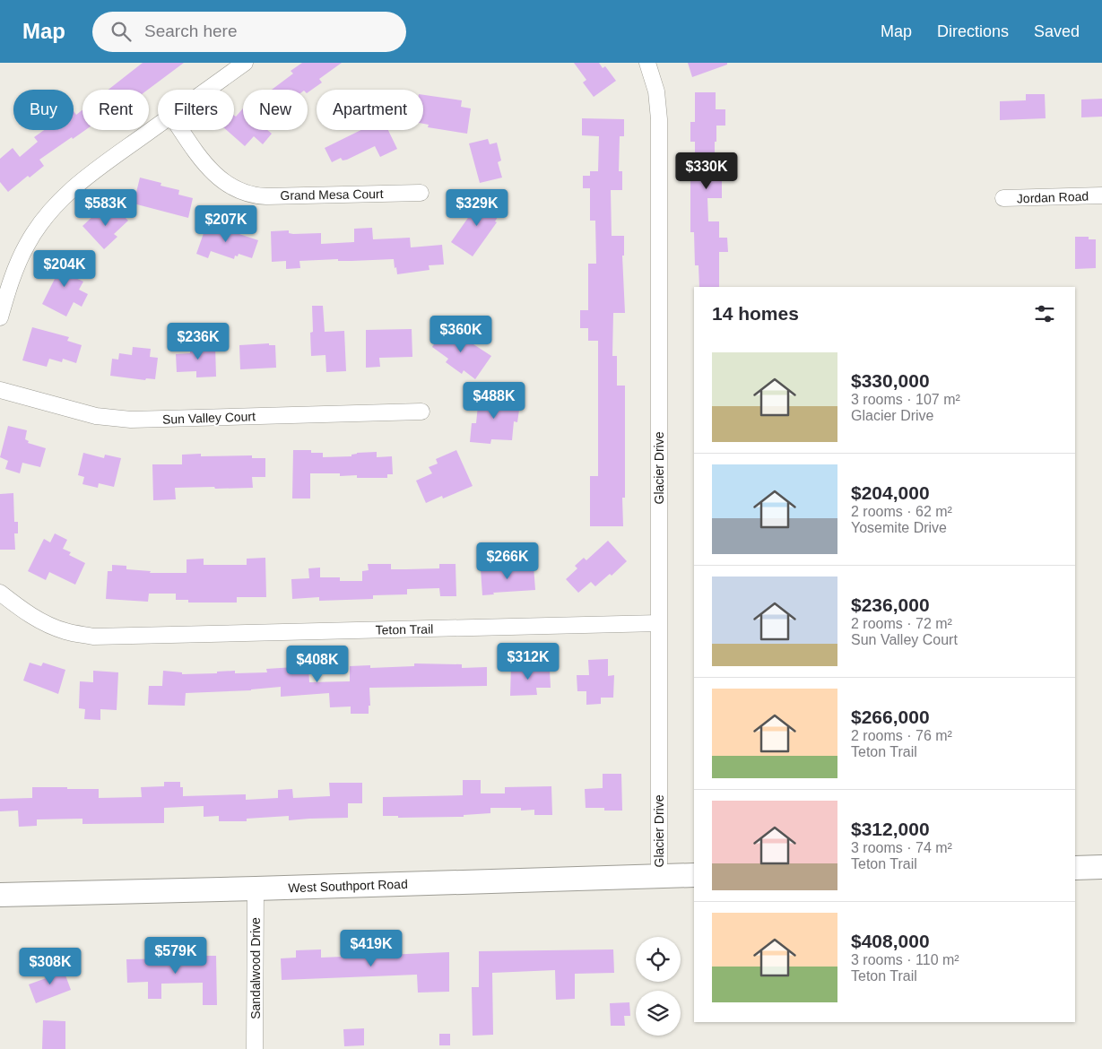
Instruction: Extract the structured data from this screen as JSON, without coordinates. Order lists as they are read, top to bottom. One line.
{"streets":{"main road":["West Southport Road"],"street":["Grand Mesa Court","Jordan Road","Sun Valley Court","Glacier Drive","Teton Trail","Sandalwood Drive"]},"crossings":[["Glacier Drive","Teton Trail"],["Glacier Drive","West Southport Road"],["West Southport Road","Sandalwood Drive"]],"page":{"header":"Map","search":"Search here","nav":["Map","Directions","Saved"],"chip":["Buy","Rent","Filters","New","Apartment"],"price":["$330K","$583K","$329K","$207K","$204K","$360K","$236K","$488K","$266K","$312K","$408K","$419K","$579K","$308K"],"heading":"14 homes","list":[{"name":"$330,000","note":"3 rooms · 107 m² · Glacier Drive"},{"name":"$204,000","note":"2 rooms · 62 m² · Yosemite Drive"},{"name":"$236,000","note":"2 rooms · 72 m² · Sun Valley Court"},{"name":"$266,000","note":"2 rooms · 76 m² · Teton Trail"},{"name":"$312,000","note":"3 rooms · 74 m² · Teton Trail"},{"name":"$408,000","note":"3 rooms · 110 m² · Teton Trail"}]}}
